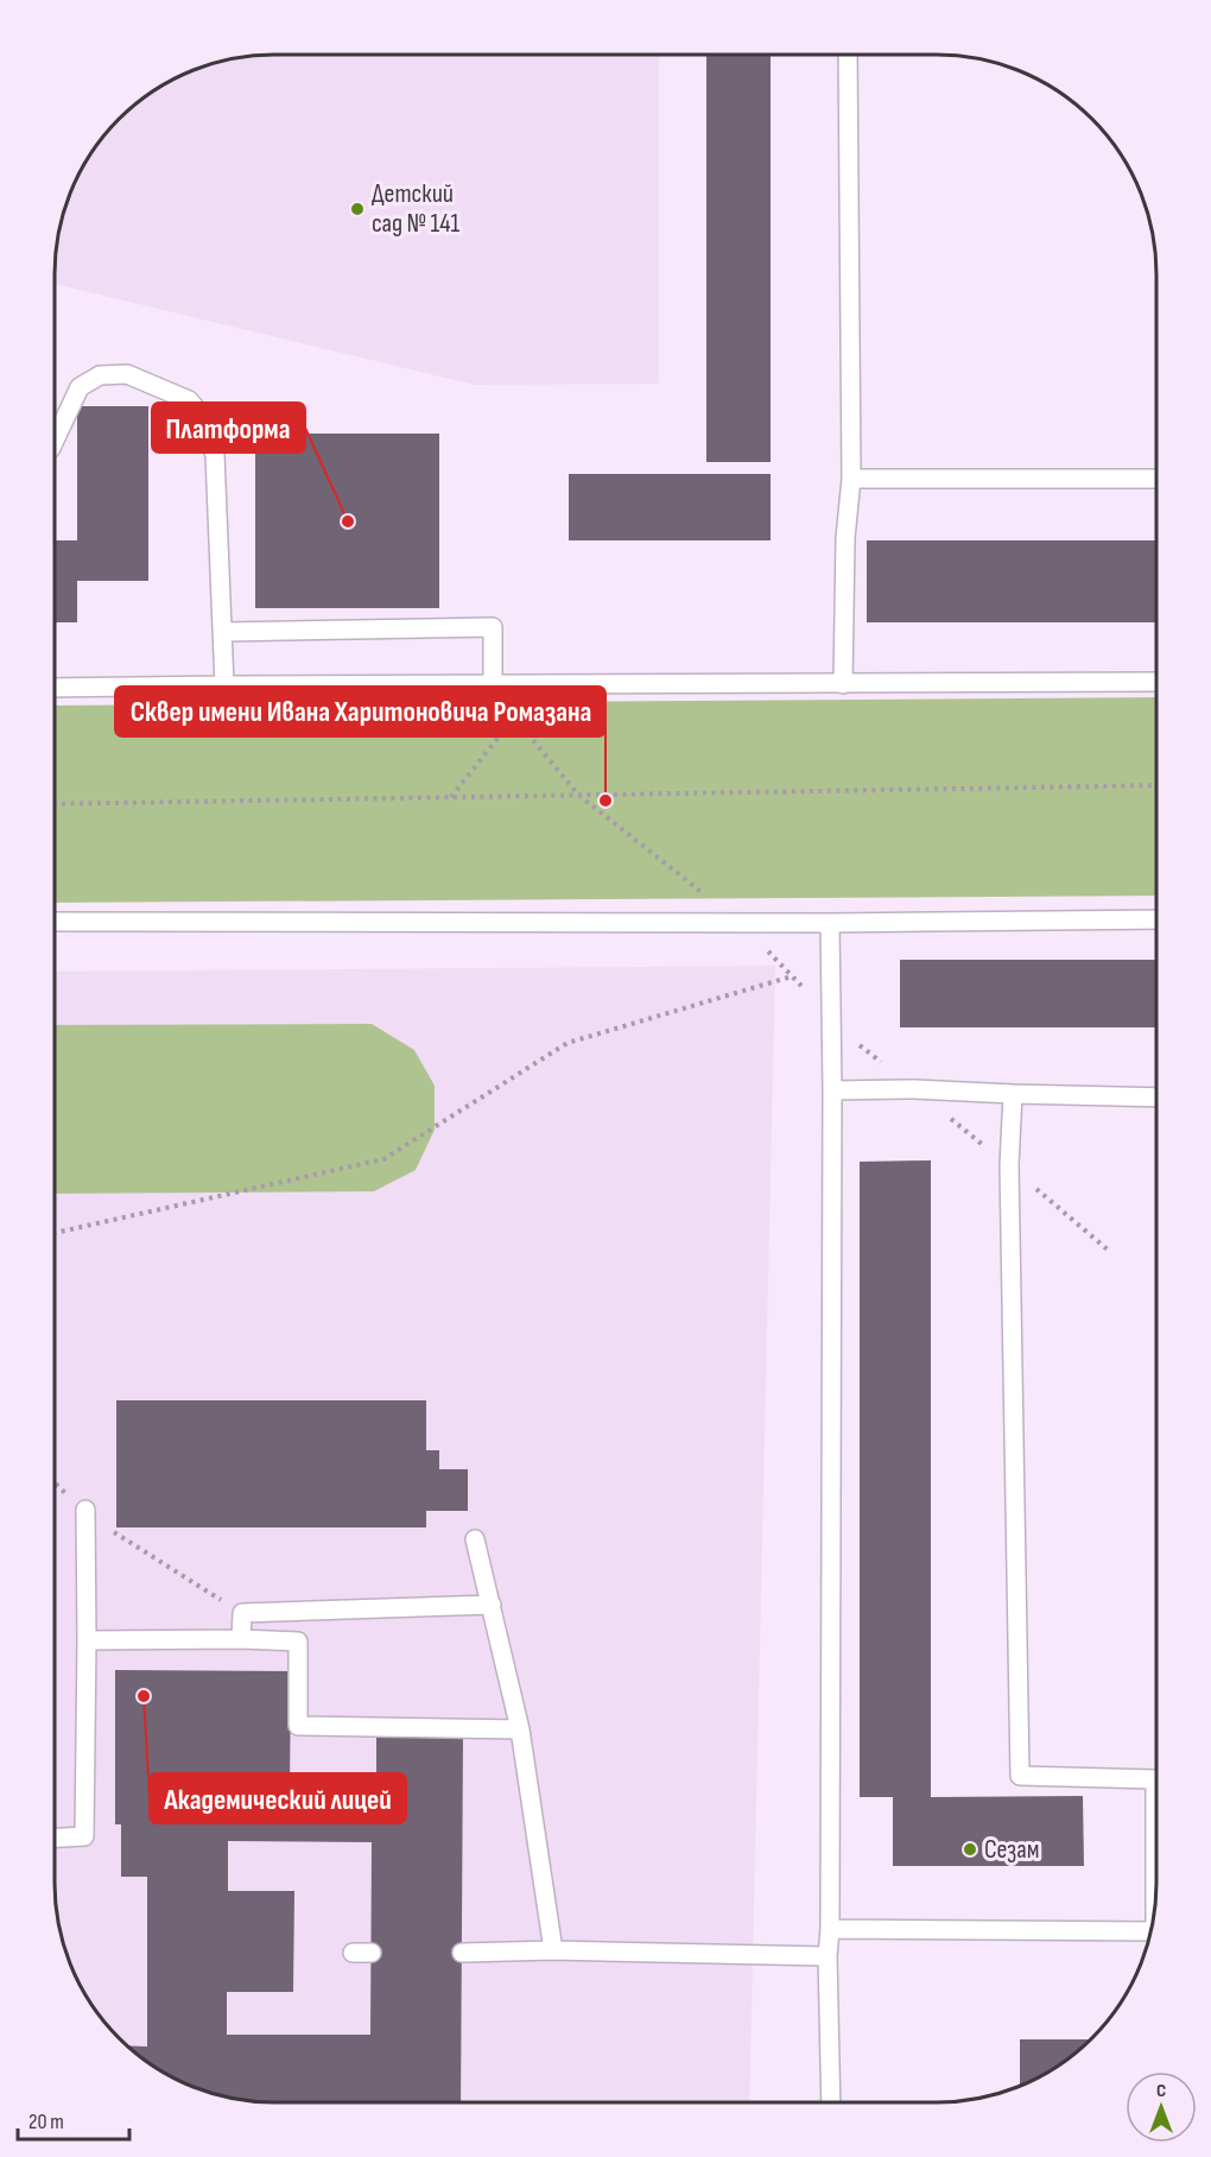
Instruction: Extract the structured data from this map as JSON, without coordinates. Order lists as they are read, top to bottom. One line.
{"places":["Детский сад № 141","Платформа","Сквер имени Ивана Харитоновича Ромазана","Академический лицей","Сезам"],"scale_bar":"20 m","north":"top"}
